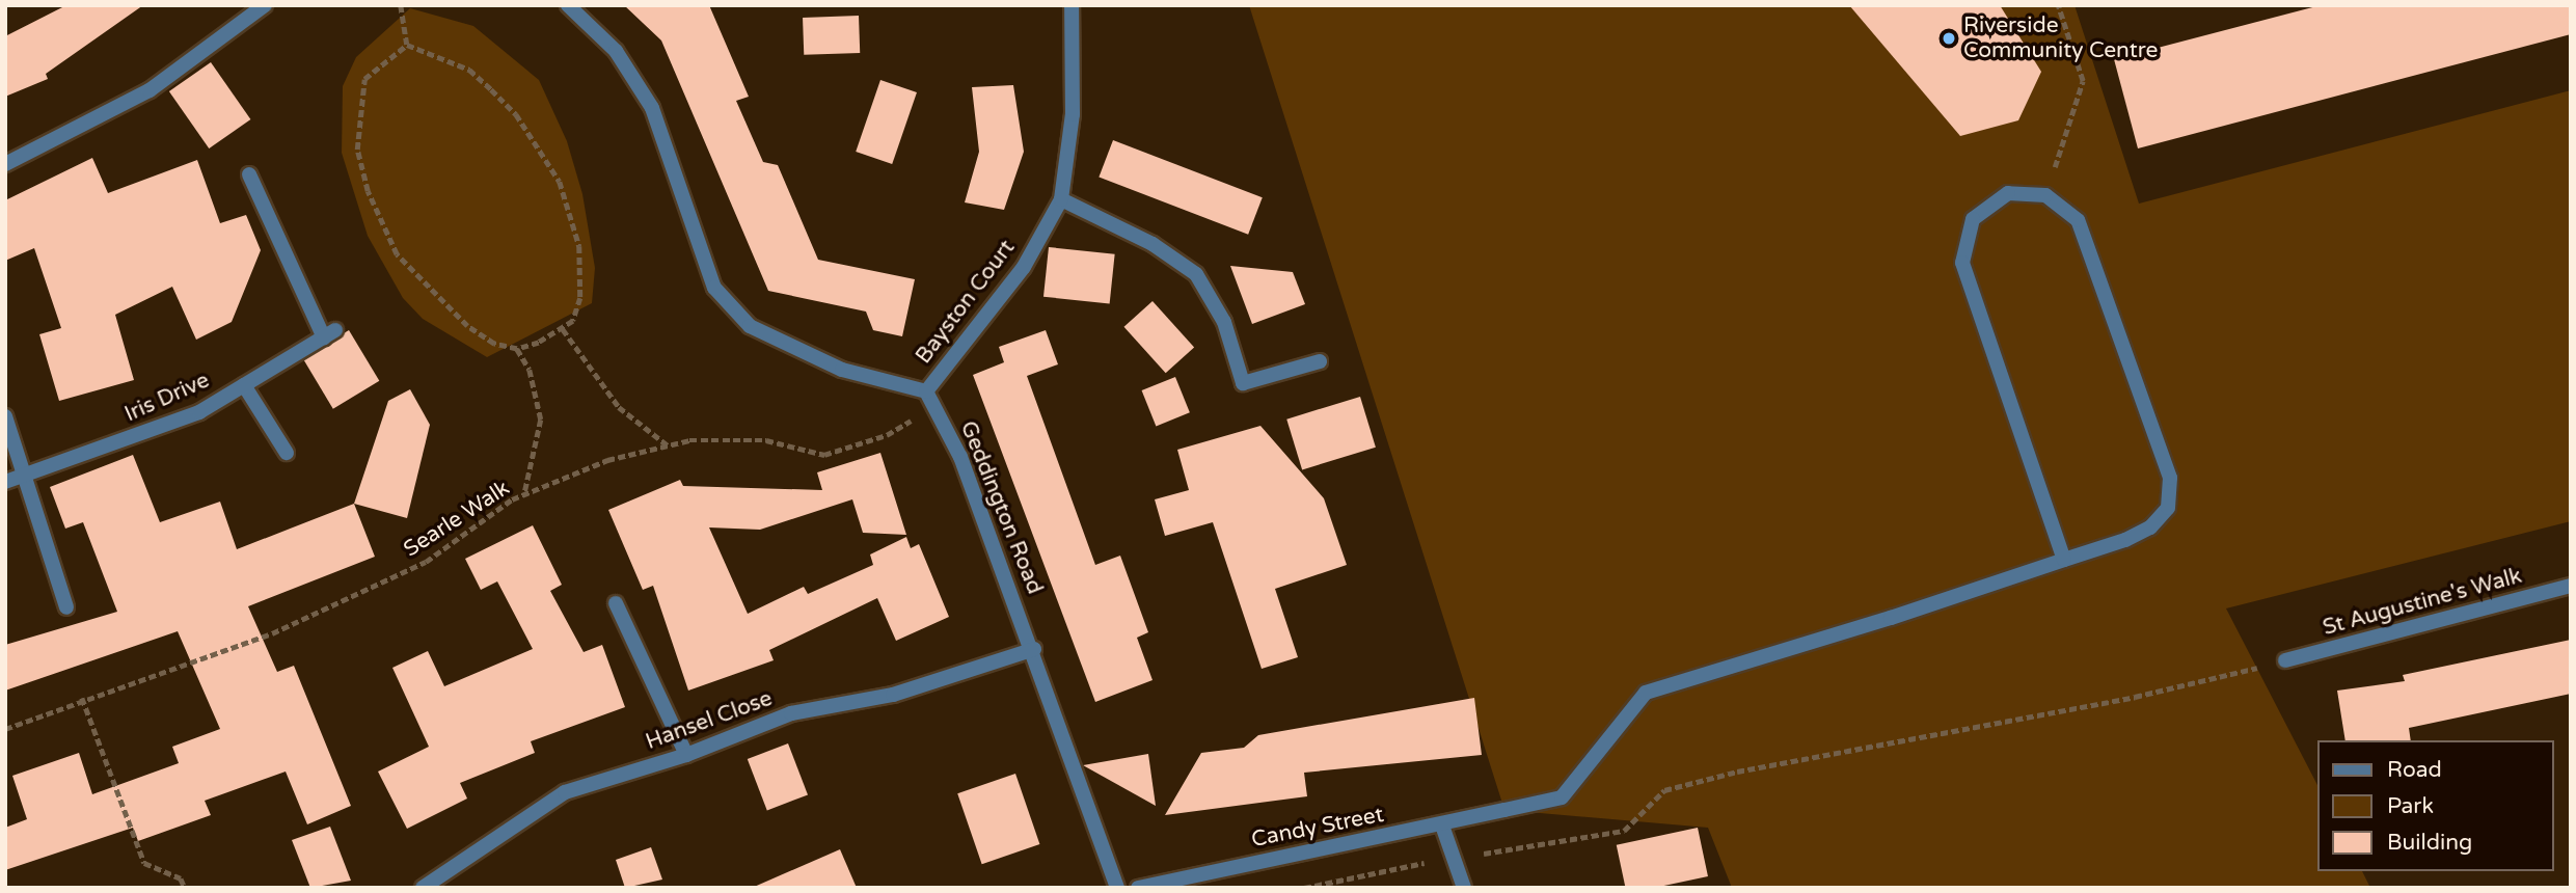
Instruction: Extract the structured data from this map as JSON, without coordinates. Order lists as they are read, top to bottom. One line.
{"streets":{"street":["Bayston Court","Iris Drive","Geddington Road","St Augustine's Walk","Hansel Close","Candy Street"],"path":["Searle Walk"]},"crossings":[["Bayston Court","Geddington Road"],["Geddington Road","Searle Walk"],["Geddington Road","Hansel Close"]],"places":["Riverside Community Centre"],"legend":["Road","Park","Building"]}
